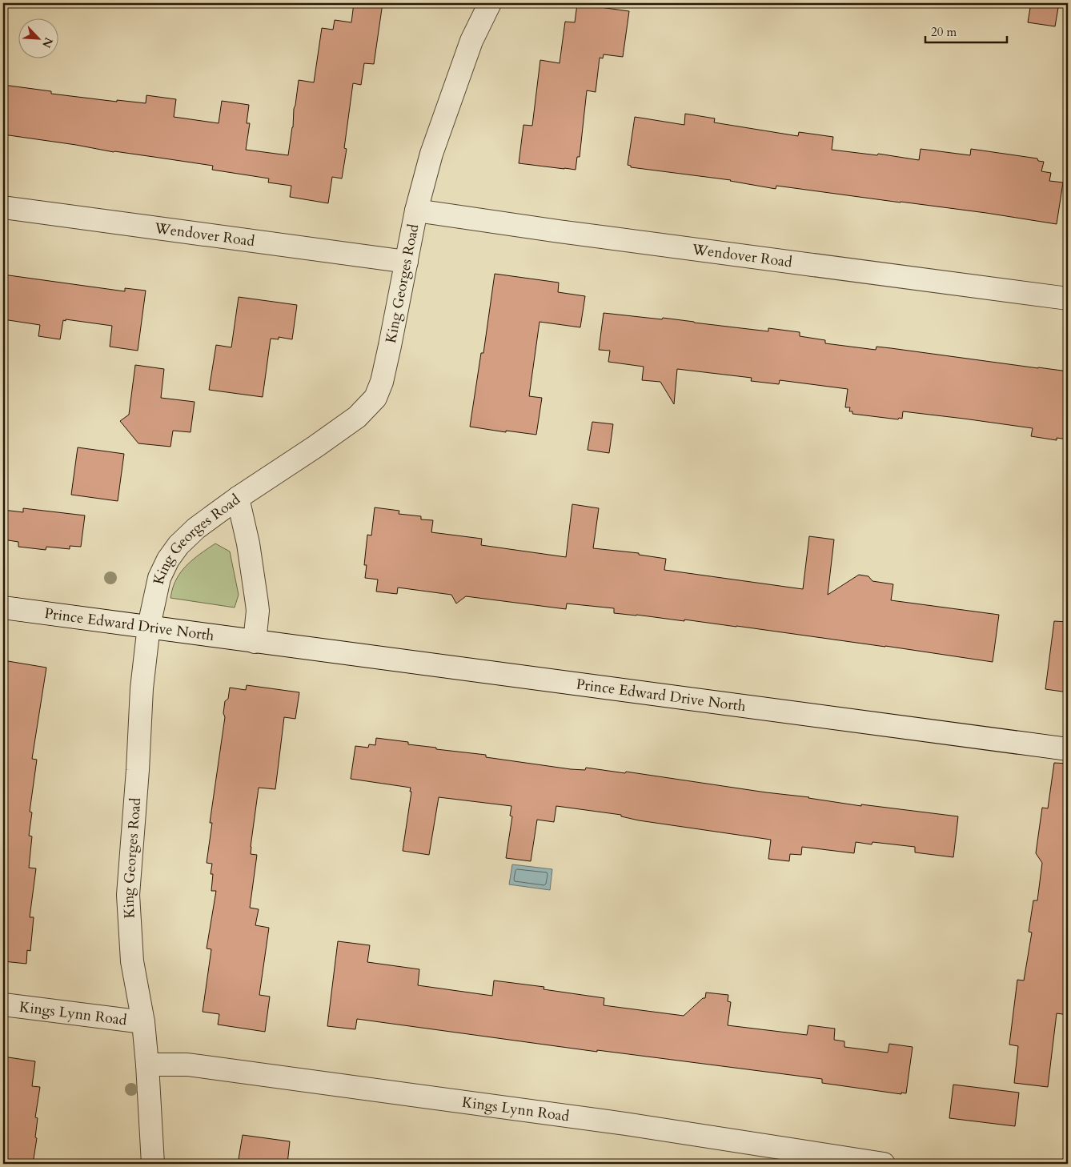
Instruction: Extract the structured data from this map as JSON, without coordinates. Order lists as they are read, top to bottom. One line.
{"streets":{"street":["Wendover Road","King Georges Road","Prince Edward Drive North","Kings Lynn Road"]},"crossings":[["Wendover Road","King Georges Road"],["King Georges Road","Prince Edward Drive North"],["King Georges Road","Kings Lynn Road"]],"scale_bar":"20 m","north":"bottom right"}
